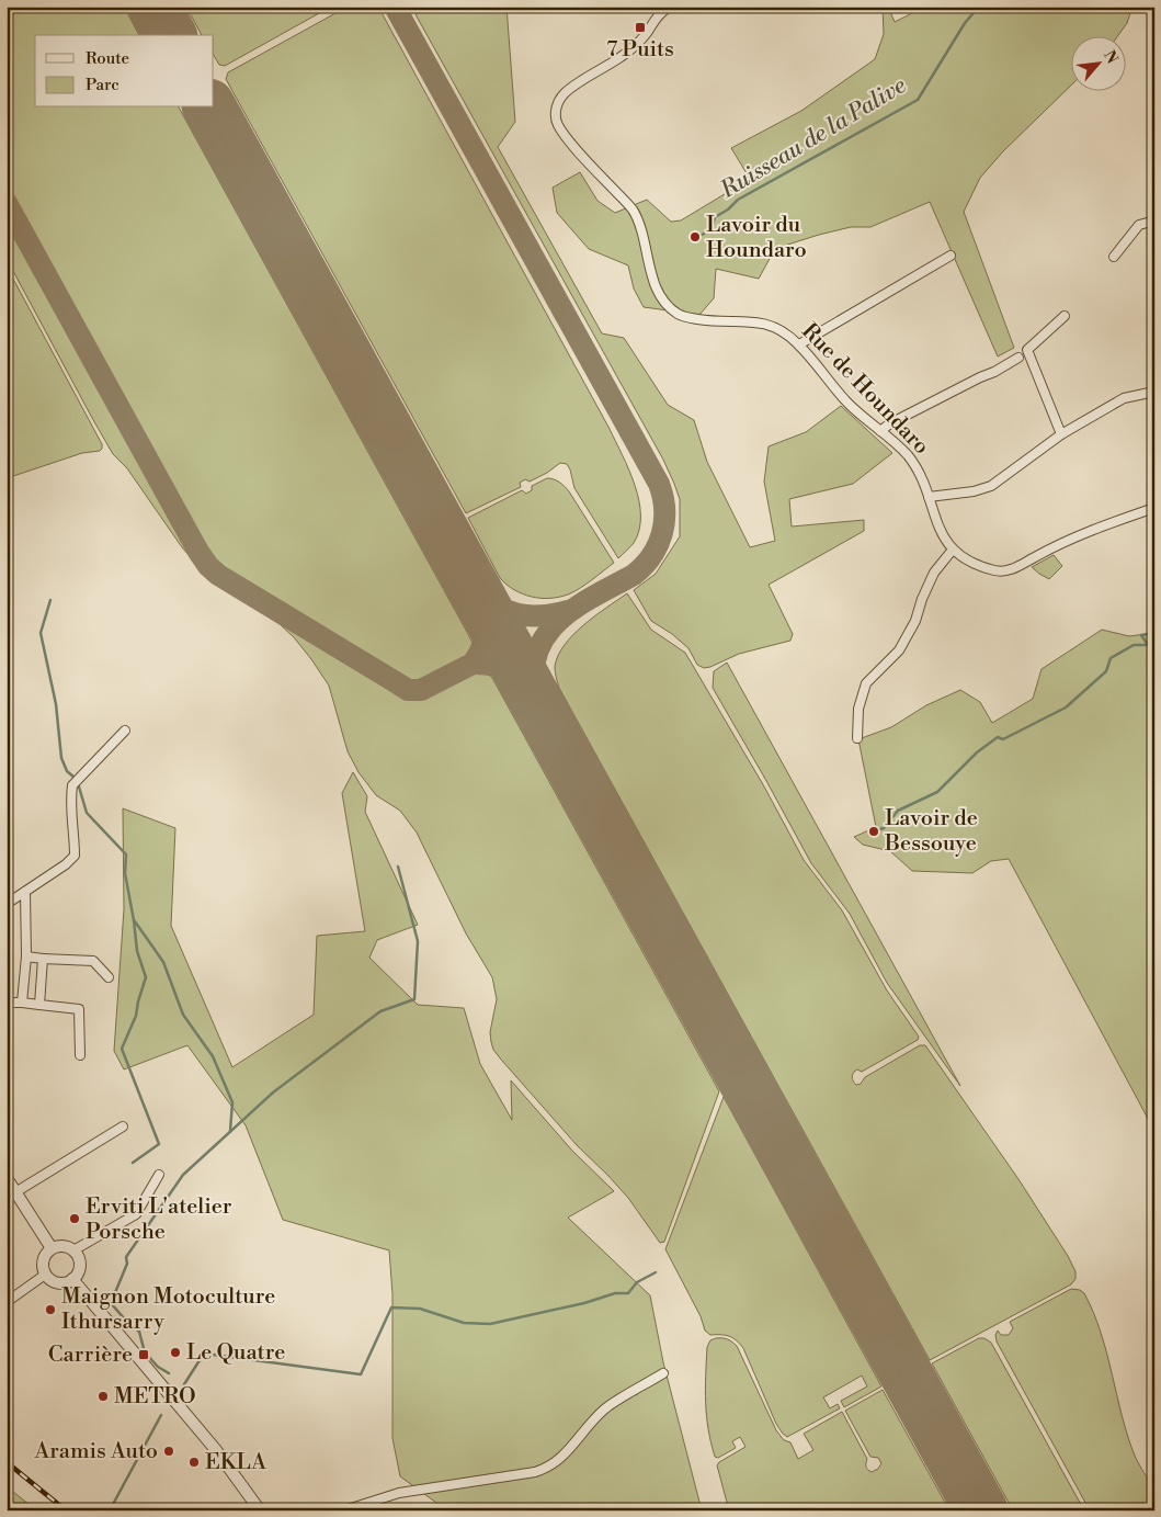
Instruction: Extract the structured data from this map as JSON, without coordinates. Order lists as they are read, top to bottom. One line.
{"streets":{"street":["Rue de Houndaro"]},"water":["Ruisseau de la Palive"],"places":{"transit":["7 Puits","Carrière"],"other":["Lavoir du Houndaro","Lavoir de Bessouye","Erviti L'atelier Porsche","Maignon Motoculture Ithursarry","Le Quatre","METRO","Aramis Auto","EKLA"]},"legend":["Route","Parc"],"north":"top right"}
